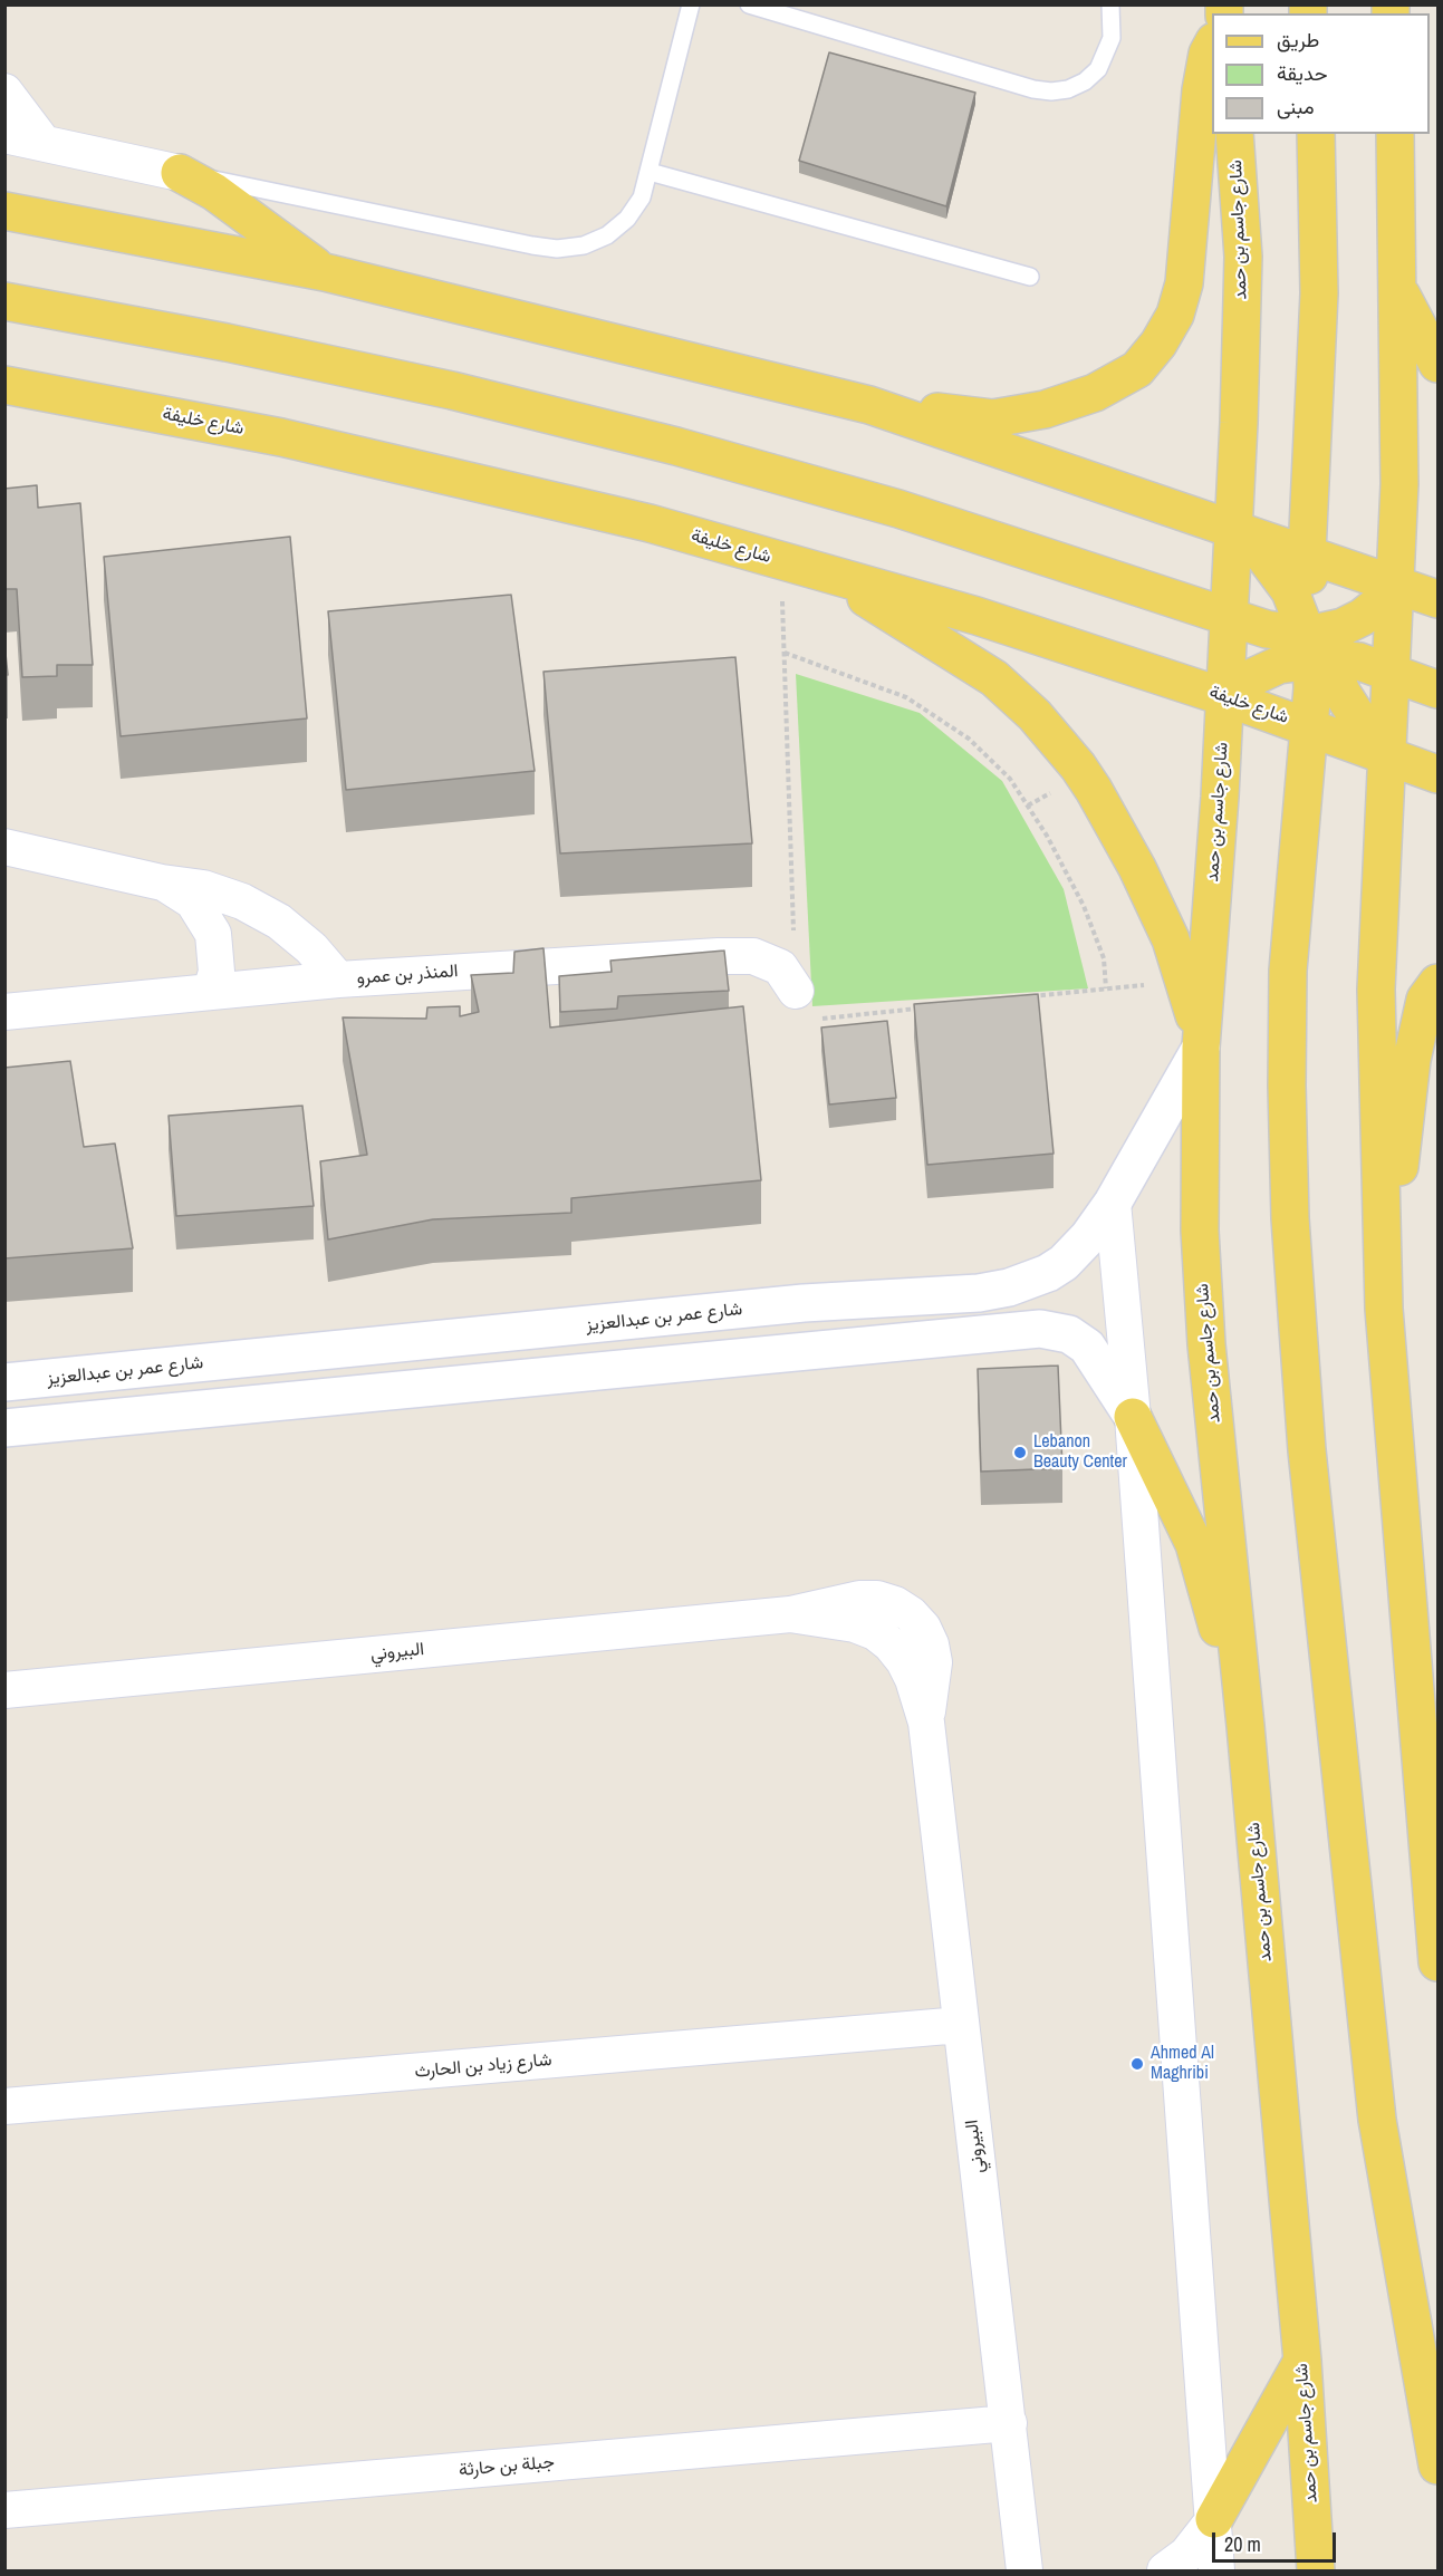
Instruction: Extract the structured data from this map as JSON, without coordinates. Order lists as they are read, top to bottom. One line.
{"streets":{"main road":["شارع جاسم بن حمد","شارع خليفة"],"street":["المنذر بن عمرو","شارع عمر بن عبدالعزيز","البيروني","شارع زياد بن الحارث","جبلة بن حارثة"]},"crossings":[["شارع جاسم بن حمد","شارع خليفة"],["شارع جاسم بن حمد","شارع عمر بن عبدالعزيز"],["البيروني","شارع زياد بن الحارث"],["البيروني","جبلة بن حارثة"]],"places":["Lebanon Beauty Center","Ahmed Al Maghribi"],"legend":["طريق","حديقة","مبنى"],"scale_bar":"20 m"}
